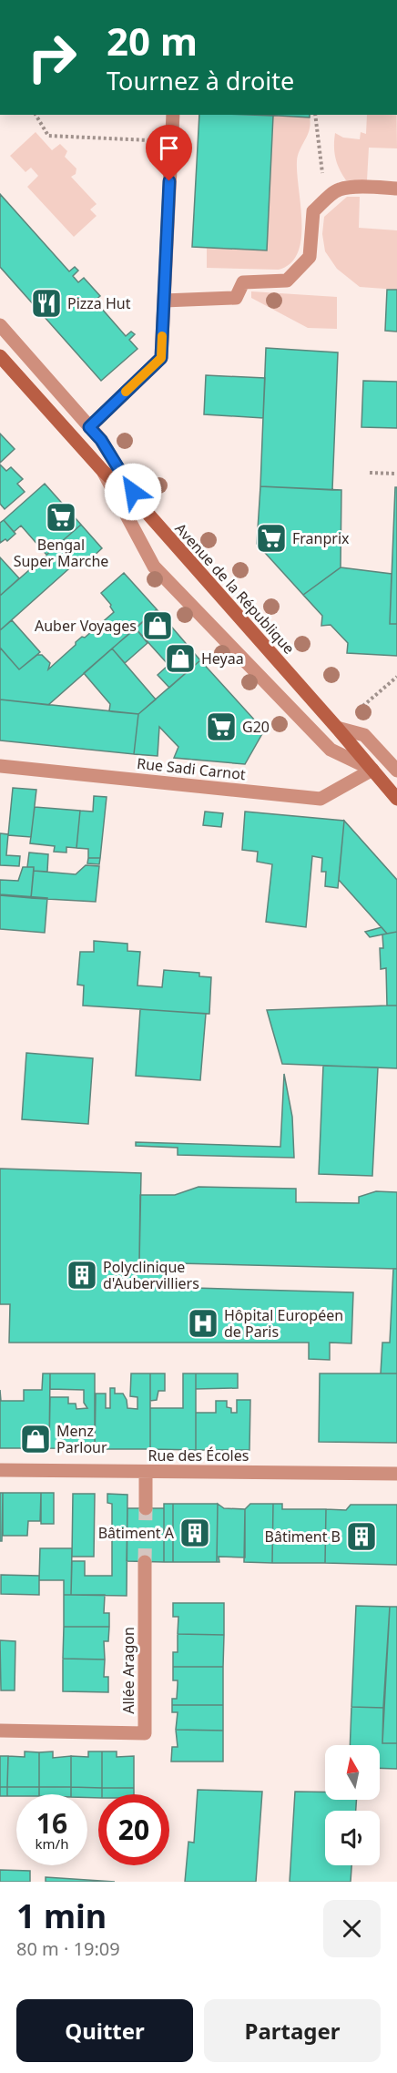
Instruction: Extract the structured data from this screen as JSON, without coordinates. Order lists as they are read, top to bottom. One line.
{"streets":{"main road":["Avenue de la République"],"street":["Rue Sadi Carnot","Rue des Écoles","Allée Aragon"]},"crossings":[["Avenue de la République","Rue Sadi Carnot"]],"places":{"restaurant":["Pizza Hut"],"supermarket":["Bengal Super Marche","Franprix","G20"],"shop":["Auber Voyages","Heyaa","Menz Parlour"],"building":["Polyclinique d'Aubervilliers","Bâtiment A","Bâtiment B"],"hospital":["Hôpital Européen de Paris"]},"north":"top","page":{"turn":["20 m","Tournez à droite"],"speed":"16 km/h","limit":"20","heading":["1 min","80 m · 19:09"],"buttons":["Quitter","Partager"]}}
